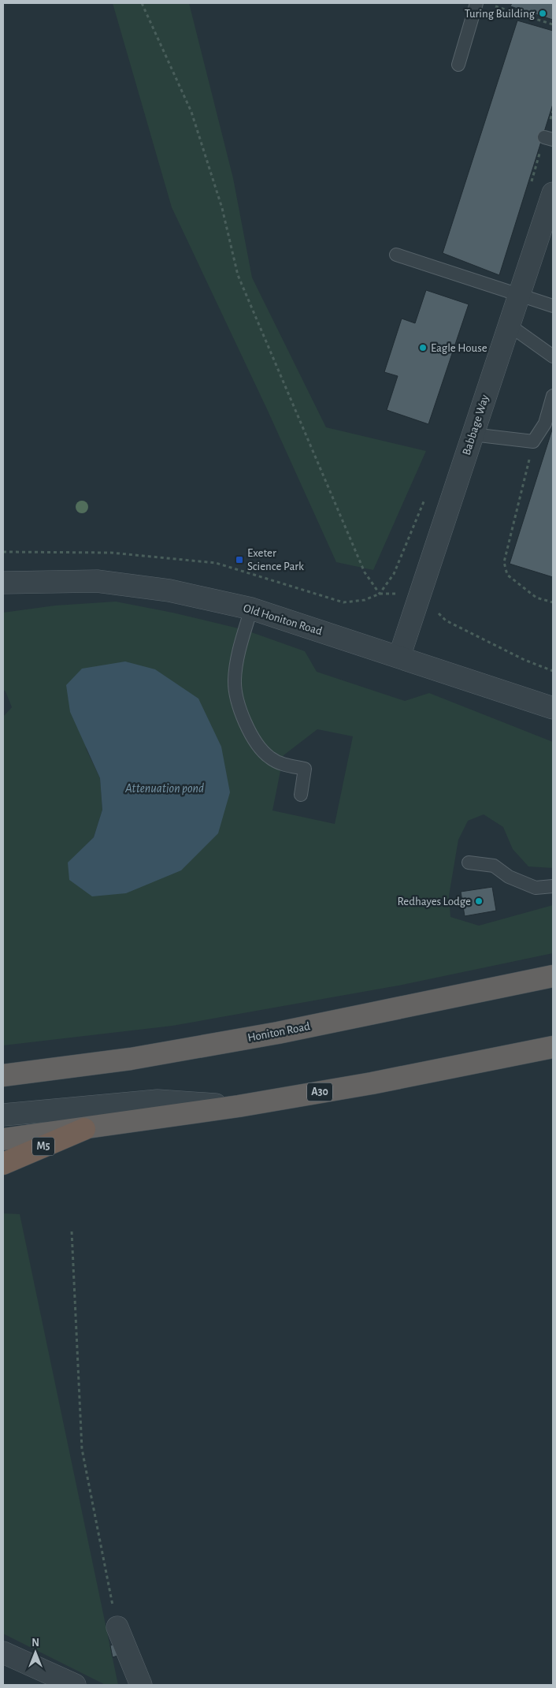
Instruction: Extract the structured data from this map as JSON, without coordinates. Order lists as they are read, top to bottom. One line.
{"streets":{"highway":["Honiton Road","A30","M5"],"street":["Babbage Way","Old Honiton Road"]},"crossings":[["Babbage Way","Old Honiton Road"],["A30","M5"]],"water":["Attenuation pond"],"places":{"other":["Turing Building","Eagle House","Redhayes Lodge"],"transit":["Exeter Science Park"]},"north":"top"}
